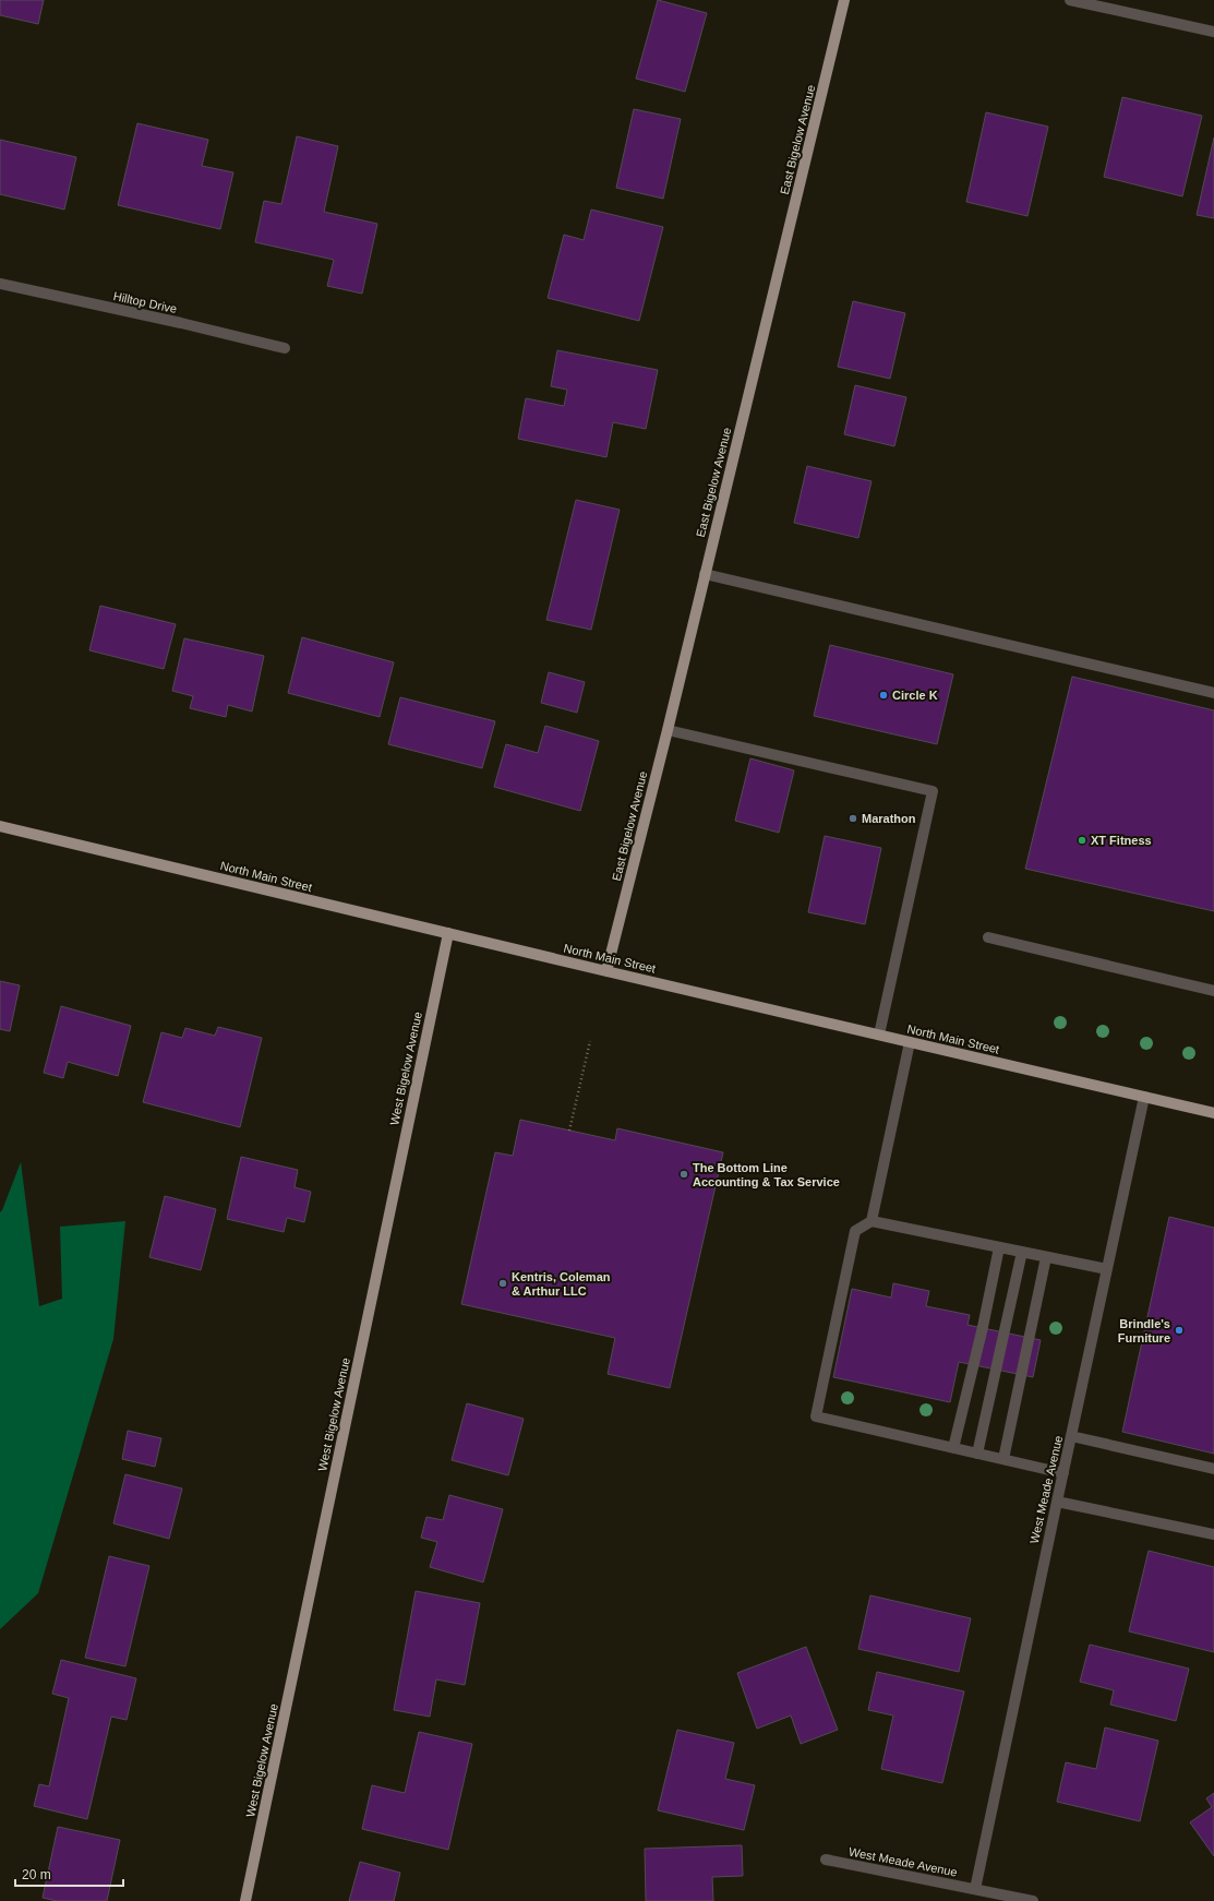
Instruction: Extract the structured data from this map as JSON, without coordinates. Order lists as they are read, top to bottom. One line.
{"streets":{"main road":["East Bigelow Avenue","North Main Street","West Bigelow Avenue"],"street":["Hilltop Drive","West Meade Avenue"]},"crossings":[["East Bigelow Avenue","North Main Street"],["North Main Street","West Bigelow Avenue"],["North Main Street","West Meade Avenue"]],"places":["Circle K","Marathon","XT Fitness","The Bottom Line Accounting & Tax Service","Kentris, Coleman & Arthur LLC","Brindle's Furniture"],"scale_bar":"20 m"}
